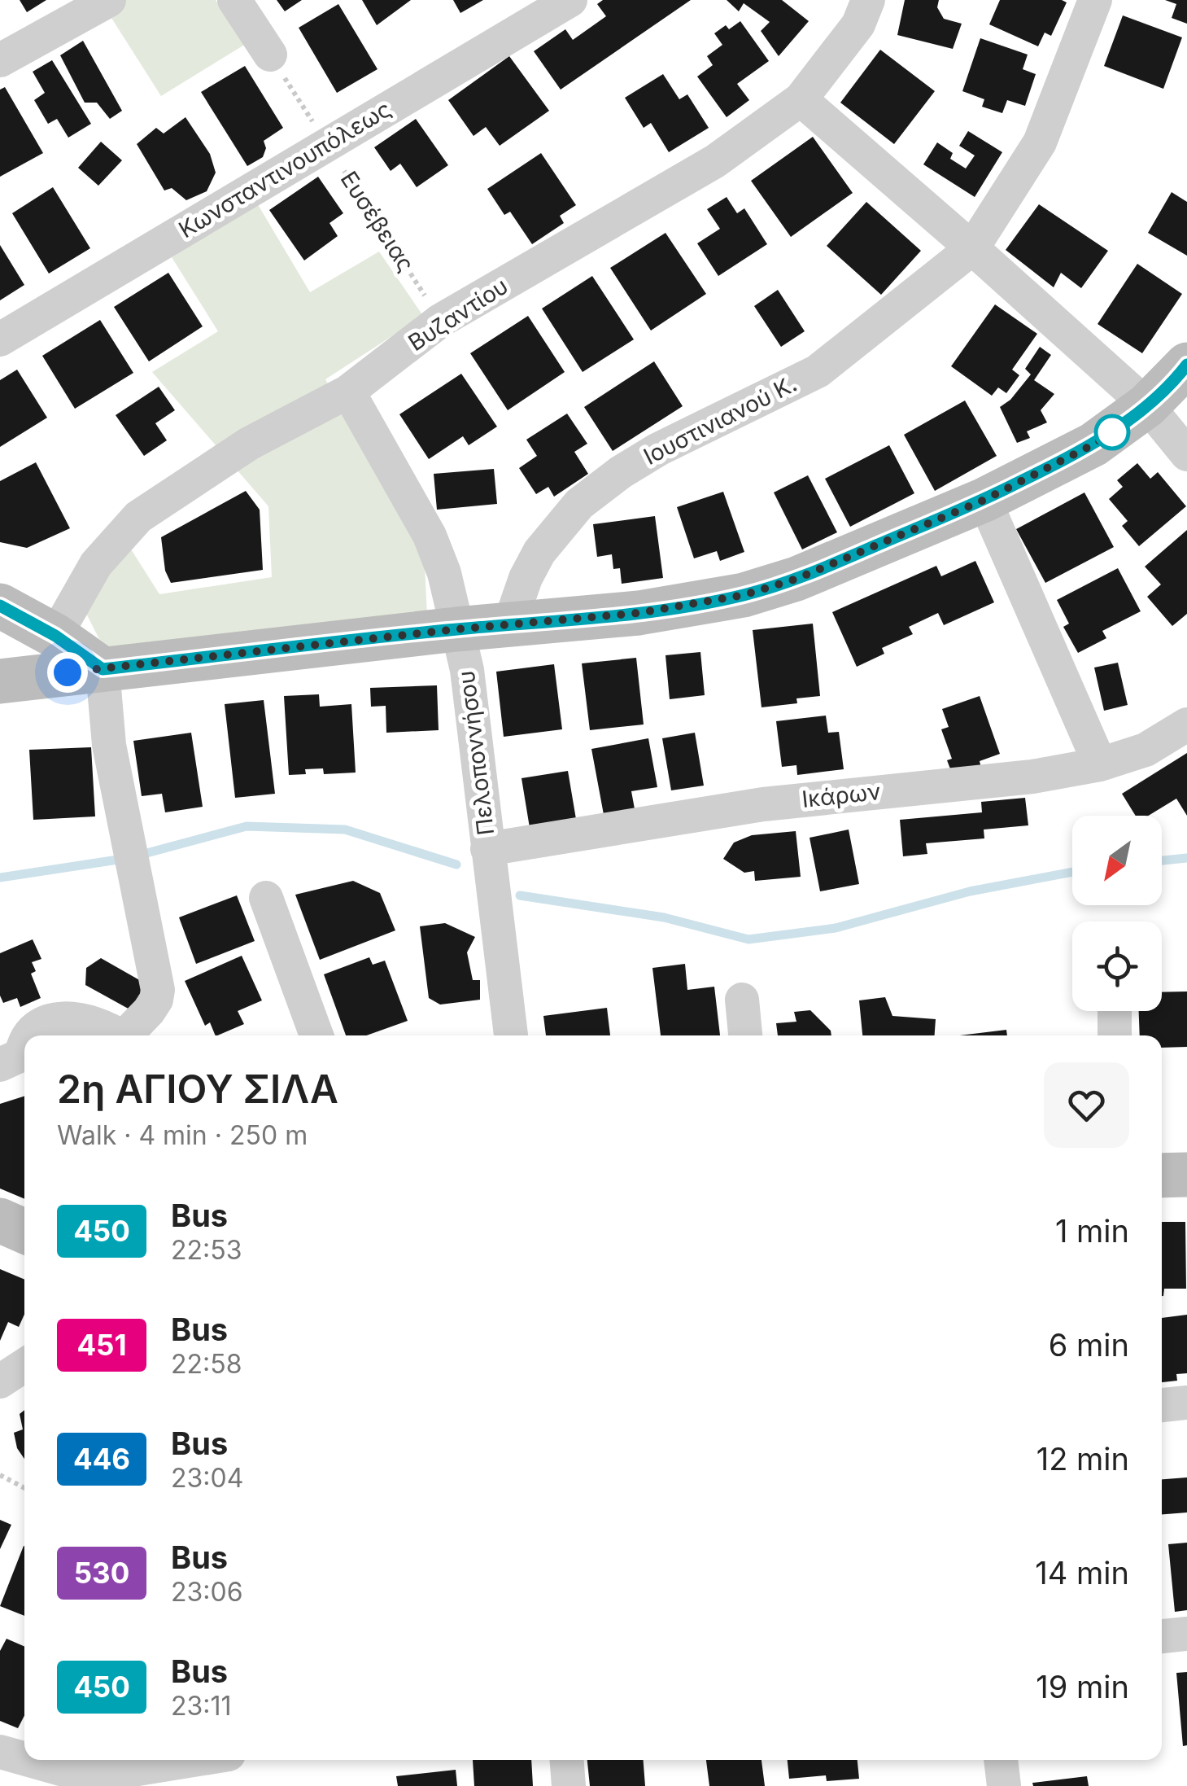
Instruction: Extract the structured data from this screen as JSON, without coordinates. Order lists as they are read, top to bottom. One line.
{"streets":{"street":["Κωνσταντινουπόλεως","Βυζαντίου","Ιουστινιανού Κ.","Πελοποννήσου","Ικάρων"],"path":["Ευσέβειας"]},"crossings":[["Κωνσταντινουπόλεως","Ευσέβειας"],["Ευσέβειας","Βυζαντίου"],["Βυζαντίου","Πελοποννήσου"],["Πελοποννήσου","Ικάρων"]],"lines":["bus line 450"],"north":"bottom left","page":{"heading":["2η ΑΓΙΟΥ ΣΙΛΑ","Walk · 4 min · 250 m"],"list":[{"mark":"450","name":"Bus","note":"22:53","value":"1 min"},{"mark":"451","name":"Bus","note":"22:58","value":"6 min"},{"mark":"446","name":"Bus","note":"23:04","value":"12 min"},{"mark":"530","name":"Bus","note":"23:06","value":"14 min"},{"mark":"450","name":"Bus","note":"23:11","value":"19 min"}]}}
